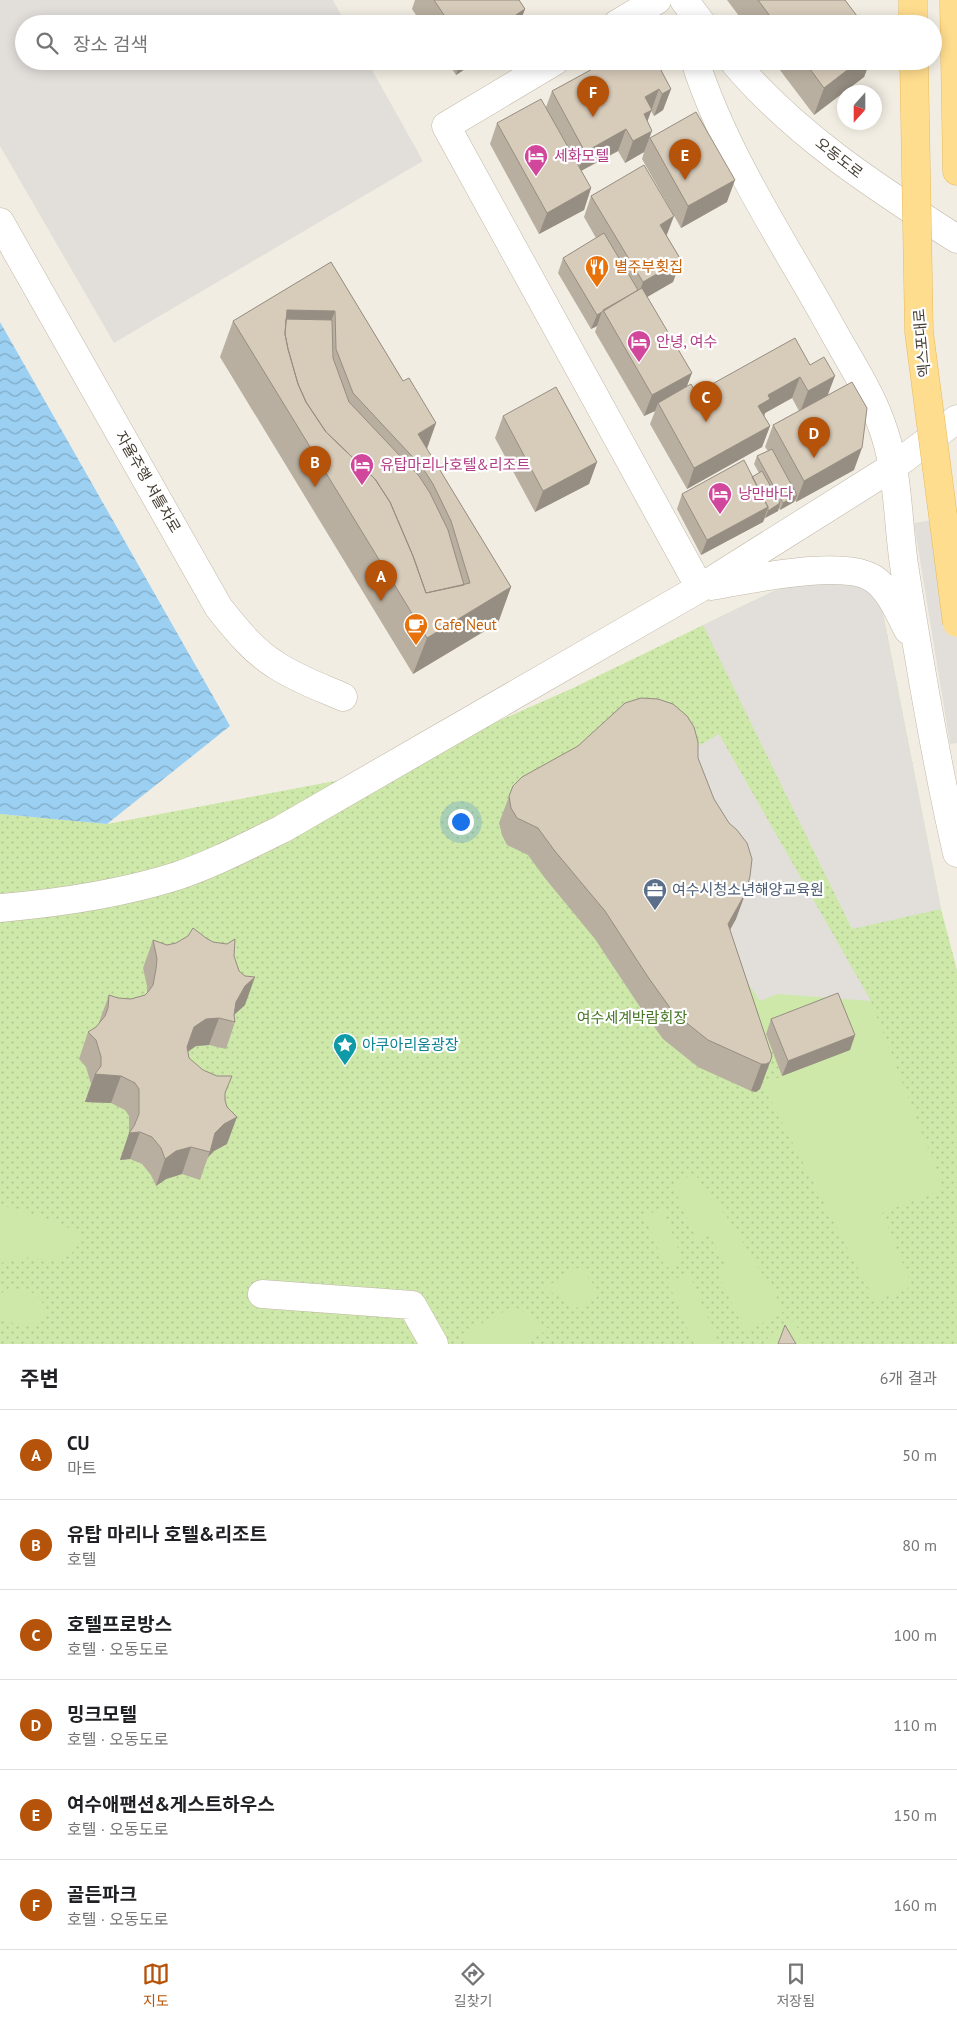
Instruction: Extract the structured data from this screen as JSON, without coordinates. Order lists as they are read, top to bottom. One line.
{"streets":{"main road":["엑스포대로"],"street":["오동도로","자율주행 셔틀차로"]},"parks":["여수세계박람회장"],"places":{"hotel":["세화모텔","안녕, 여수","유탑마리나호텔&리조트","낭만바다"],"restaurant":["별주부횟집"],"cafe":["Cafe Neut"],"office":["여수시청소년해양교육원"],"place":["아쿠아리움광장"]},"north":"bottom","page":{"search":"장소 검색","pins":["F","E","C","D","B","A"],"heading":["주변","6개 결과"],"list":[{"mark":"A","name":"CU","note":"마트","value":"50 m"},{"mark":"B","name":"유탑 마리나 호텔&리조트","note":"호텔","value":"80 m"},{"mark":"C","name":"호텔프로방스","note":"호텔 · 오동도로","value":"100 m"},{"mark":"D","name":"밍크모텔","note":"호텔 · 오동도로","value":"110 m"},{"mark":"E","name":"여수애팬션&게스트하우스","note":"호텔 · 오동도로","value":"150 m"},{"mark":"F","name":"골든파크","note":"호텔 · 오동도로","value":"160 m"}],"nav":["지도","길찾기","저장됨"]}}
